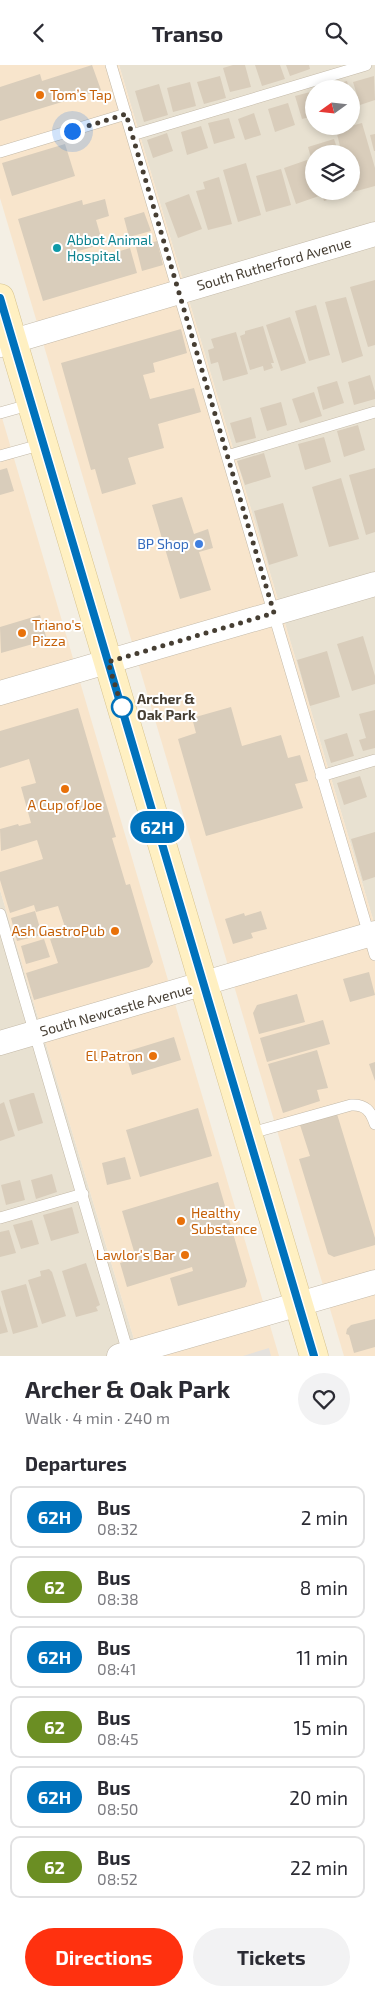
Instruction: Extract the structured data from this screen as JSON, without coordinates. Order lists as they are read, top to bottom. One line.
{"streets":{"street":["South Rutherford Avenue","South Newcastle Avenue"]},"places":["Tom’s Tap","Abbot Animal Hospital","BP Shop","Triano's Pizza","Archer & Oak Park","A Cup of Joe","Ash GastroPub","El Patron","Healthy Substance","Lawlor's Bar"],"lines":["bus line 62H"],"north":"left","page":{"header":"Transo","on_map":"62H","heading":[["Archer & Oak Park","Walk · 4 min · 240 m"],"Departures"],"list":[{"mark":"62H","name":"Bus","note":"08:32","value":"2 min"},{"mark":"62","name":"Bus","note":"08:38","value":"8 min"},{"mark":"62H","name":"Bus","note":"08:41","value":"11 min"},{"mark":"62","name":"Bus","note":"08:45","value":"15 min"},{"mark":"62H","name":"Bus","note":"08:50","value":"20 min"},{"mark":"62","name":"Bus","note":"08:52","value":"22 min"}],"buttons":["Directions","Tickets"]}}
